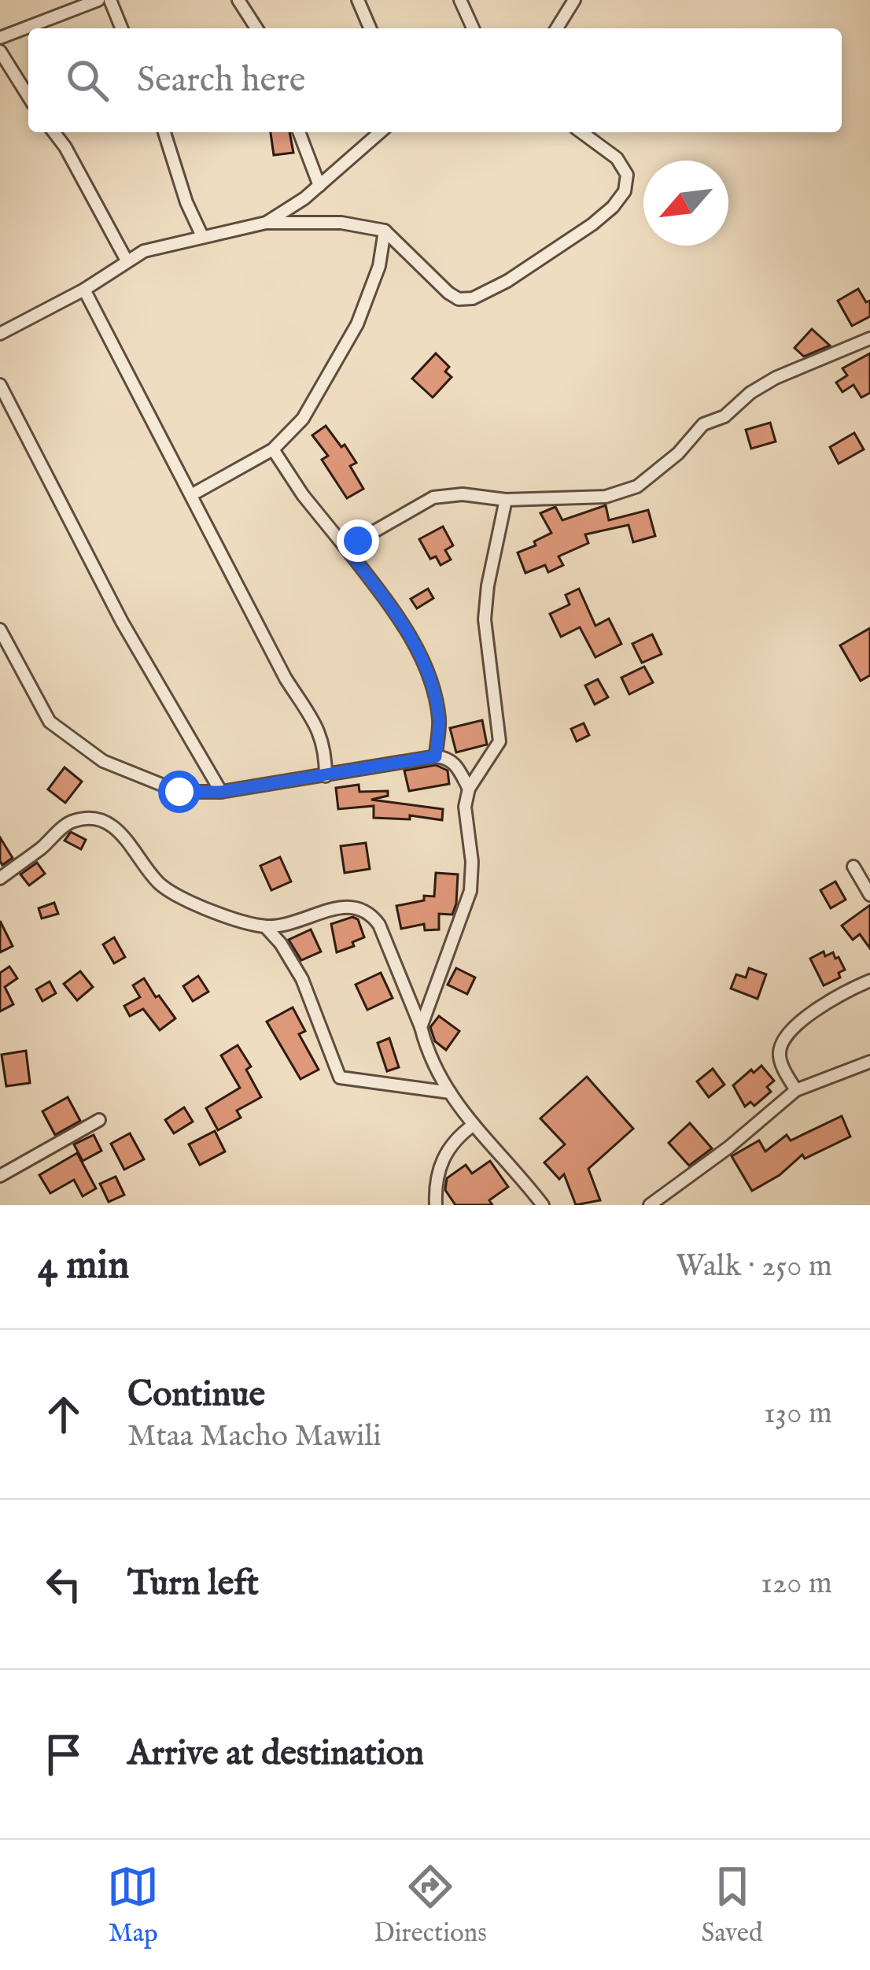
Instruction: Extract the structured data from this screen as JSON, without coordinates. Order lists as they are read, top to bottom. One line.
{"north":"bottom left","page":{"search":"Search here","heading":["4 min","Walk · 250 m"],"list":[["Continue","Mtaa Macho Mawili","130 m"],["Turn left","120 m"],"Arrive at destination"],"nav":["Map","Directions","Saved"]}}
